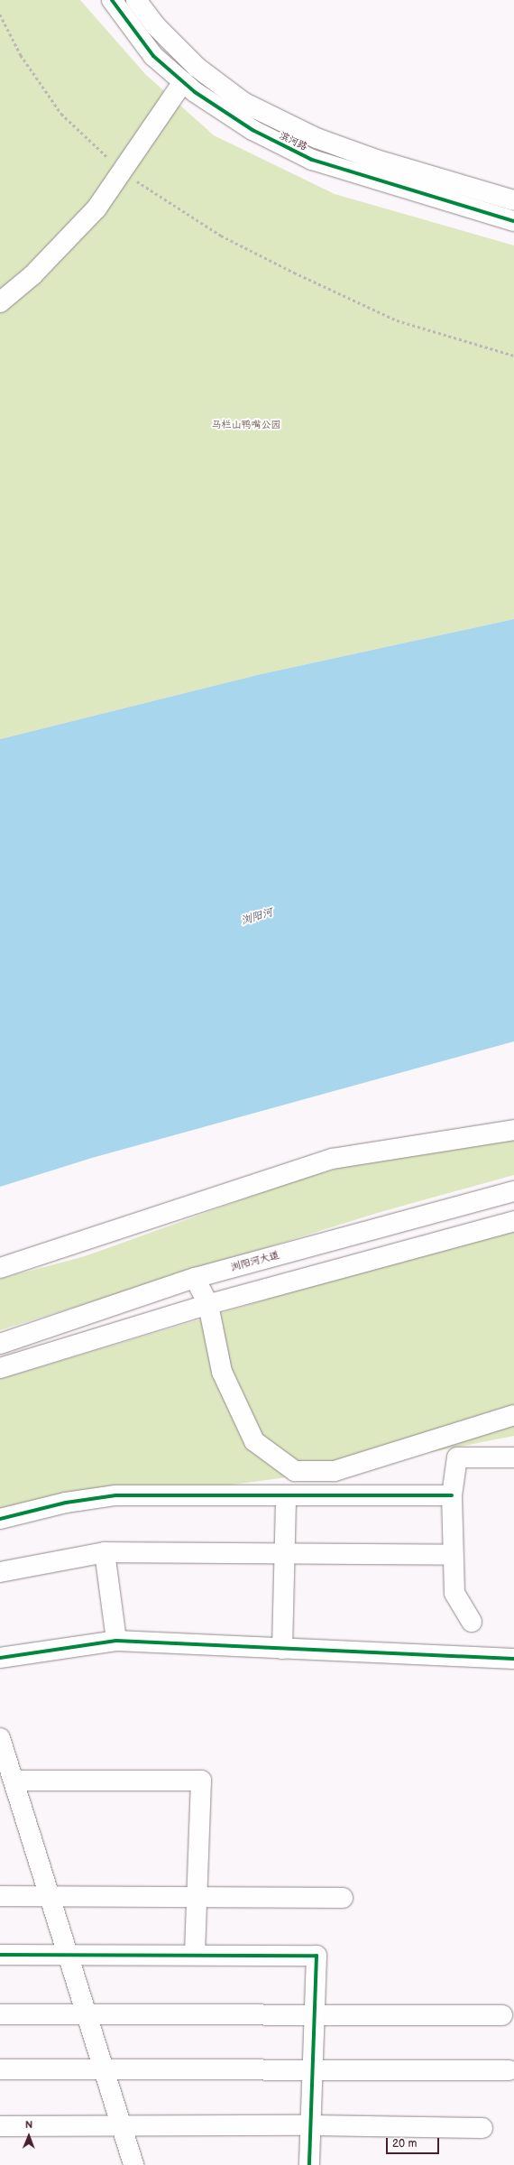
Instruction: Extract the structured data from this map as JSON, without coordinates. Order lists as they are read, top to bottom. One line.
{"streets":{"street":["滨河路","浏阳河大道"]},"water":["浏阳河"],"parks":["马栏山鸭嘴公园"],"scale_bar":"20 m","north":"top"}
